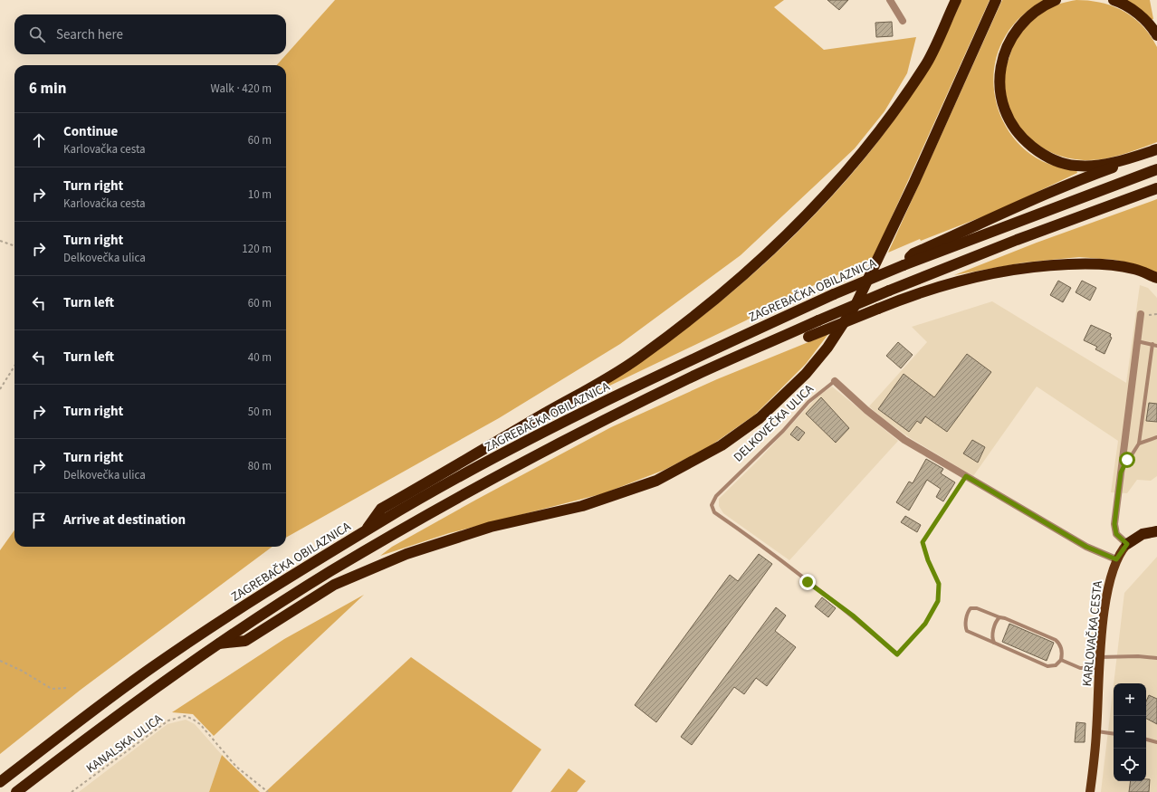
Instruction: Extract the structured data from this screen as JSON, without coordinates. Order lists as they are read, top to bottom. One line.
{"streets":{"highway":["ZAGREBAČKA OBILAZNICA"],"main road":["KARLOVAČKA CESTA"],"street":["DELKOVEČKA ULICA"],"path":["KANALSKA ULICA"]},"crossings":[["DELKOVEČKA ULICA","KARLOVAČKA CESTA"]],"page":{"search":"Search here","heading":["6 min","Walk · 420 m"],"list":[["Continue","Karlovačka cesta","60 m"],["Turn right","Karlovačka cesta","10 m"],["Turn right","Delkovečka ulica","120 m"],["Turn left","60 m"],["Turn left","40 m"],["Turn right","50 m"],["Turn right","Delkovečka ulica","80 m"],"Arrive at destination"],"map_buttons":["+","−"]}}
